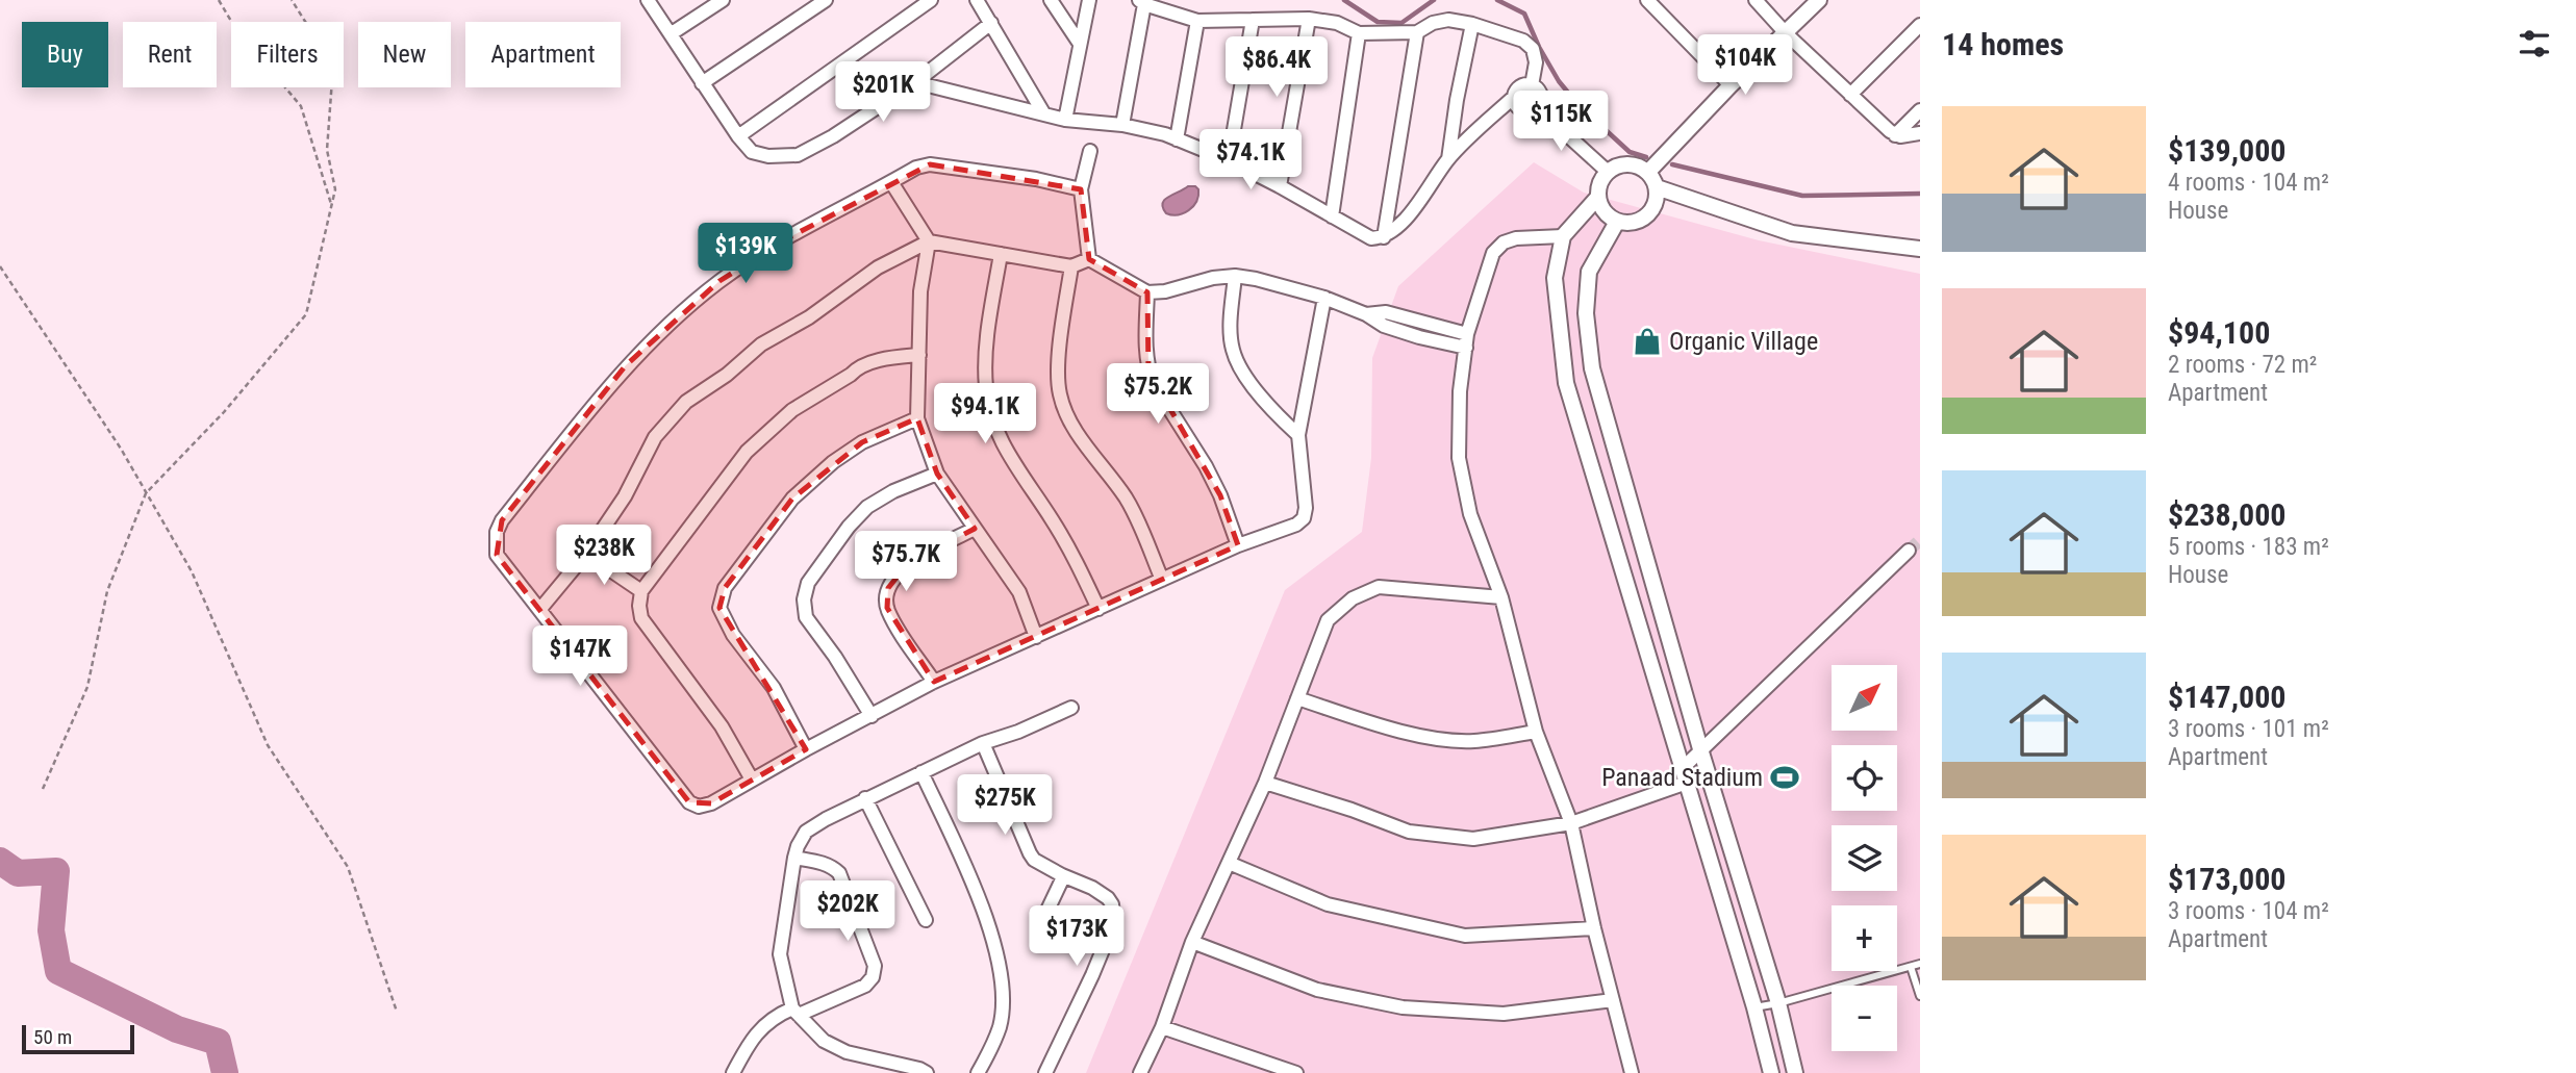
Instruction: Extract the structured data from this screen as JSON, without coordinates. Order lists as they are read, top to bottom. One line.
{"places":{"shop":["Organic Village"],"sports":["Panaad Stadium"]},"scale_bar":"50 m","north":"top right","page":{"heading":"14 homes","chip":["Buy","Rent","Filters","New","Apartment"],"price":["$104K","$86.4K","$201K","$115K","$74.1K","$139K","$75.2K","$94.1K","$238K","$75.7K","$147K","$275K","$202K","$173K"],"list":[{"name":"$139,000","note":"4 rooms · 104 m² · House"},{"name":"$94,100","note":"2 rooms · 72 m² · Apartment"},{"name":"$238,000","note":"5 rooms · 183 m² · House"},{"name":"$147,000","note":"3 rooms · 101 m² · Apartment"},{"name":"$173,000","note":"3 rooms · 104 m² · Apartment"}],"map_buttons":["+","−"],"scale":"50 m"}}
